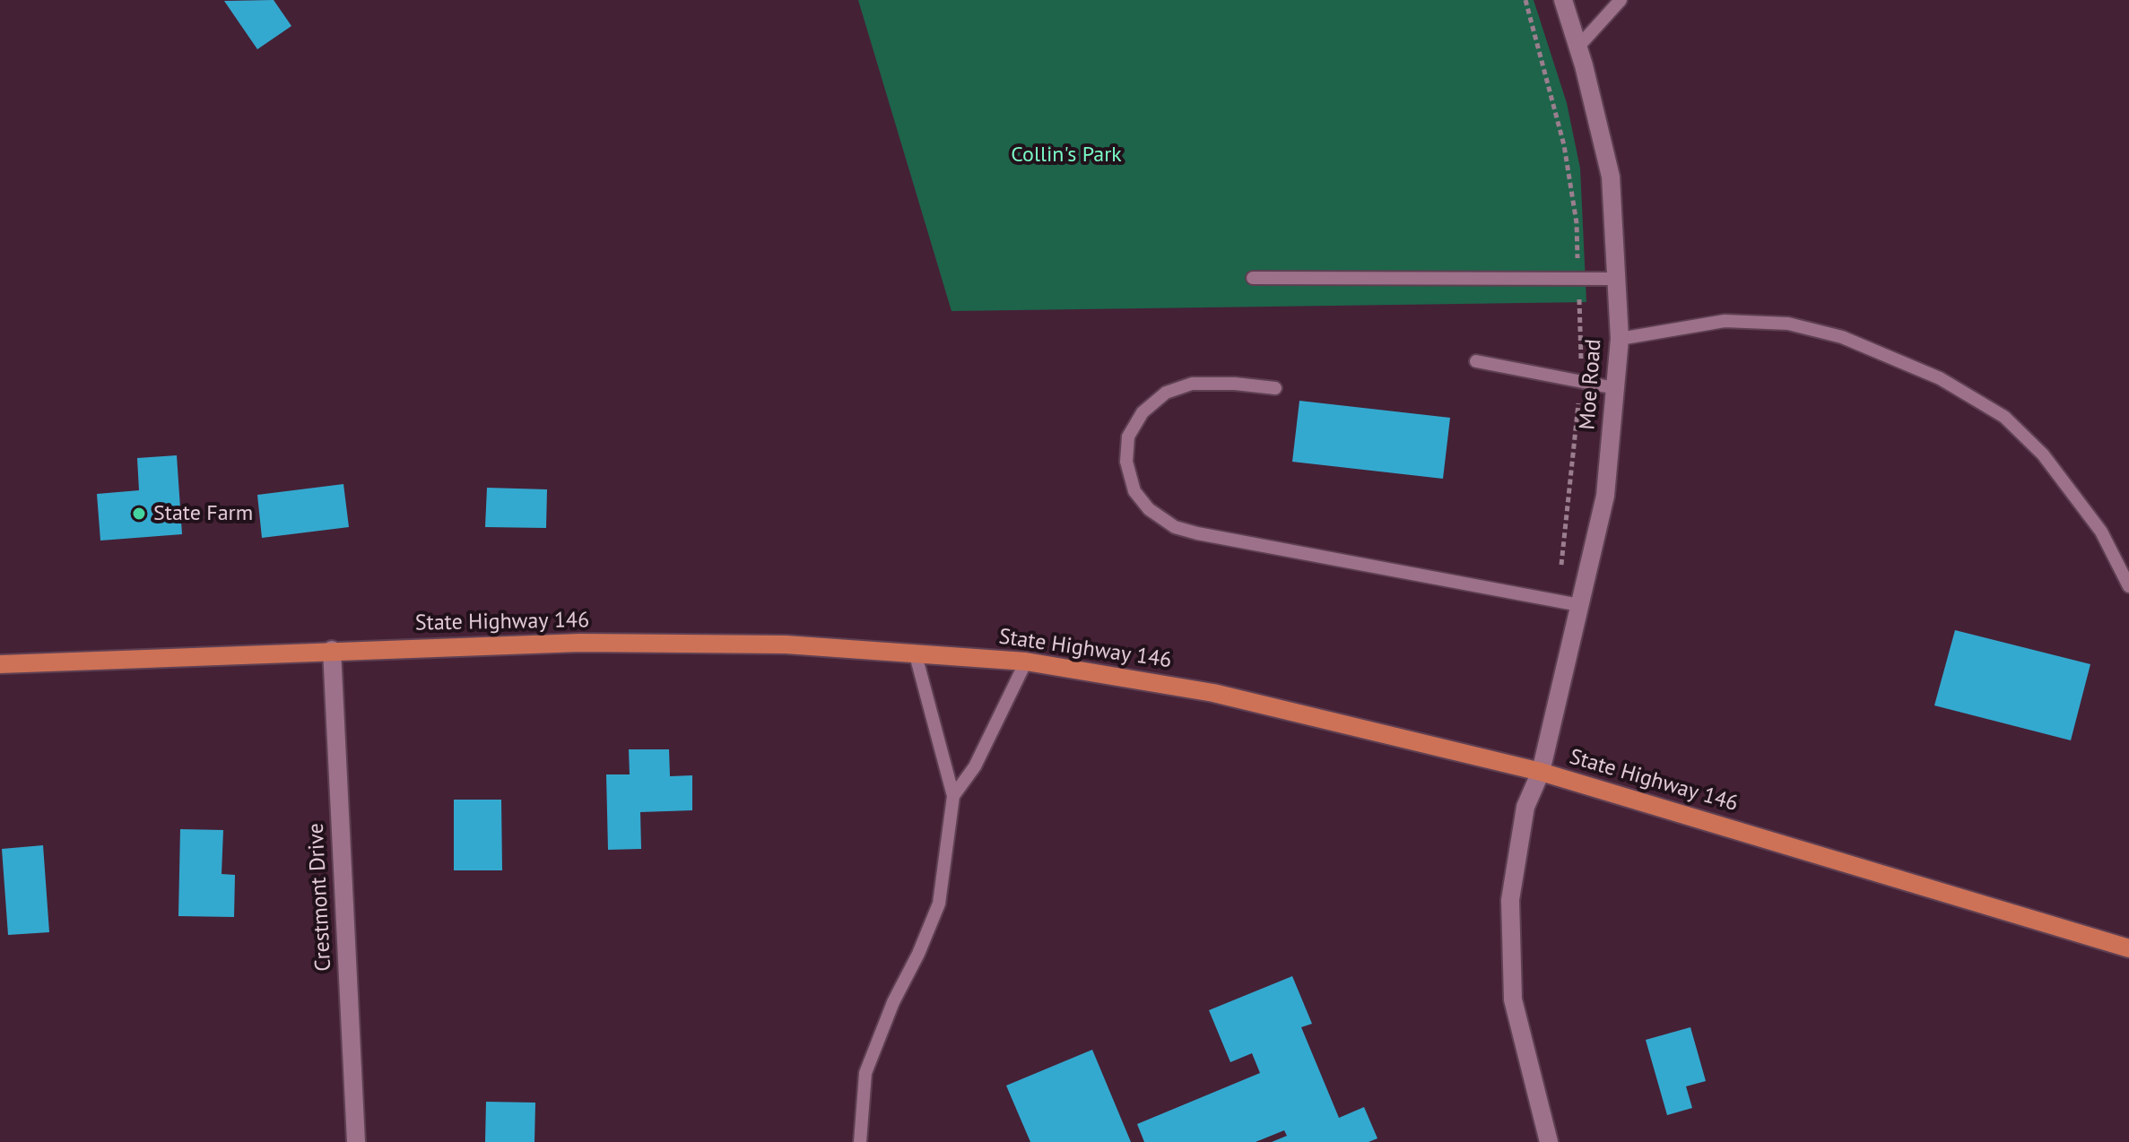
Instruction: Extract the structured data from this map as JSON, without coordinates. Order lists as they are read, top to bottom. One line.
{"streets":{"main road":["State Highway 146"],"street":["Moe Road","Crestmont Drive"]},"crossings":[["Moe Road","State Highway 146"],["State Highway 146","Crestmont Drive"]],"parks":["Collin's Park"],"places":["State Farm"]}
